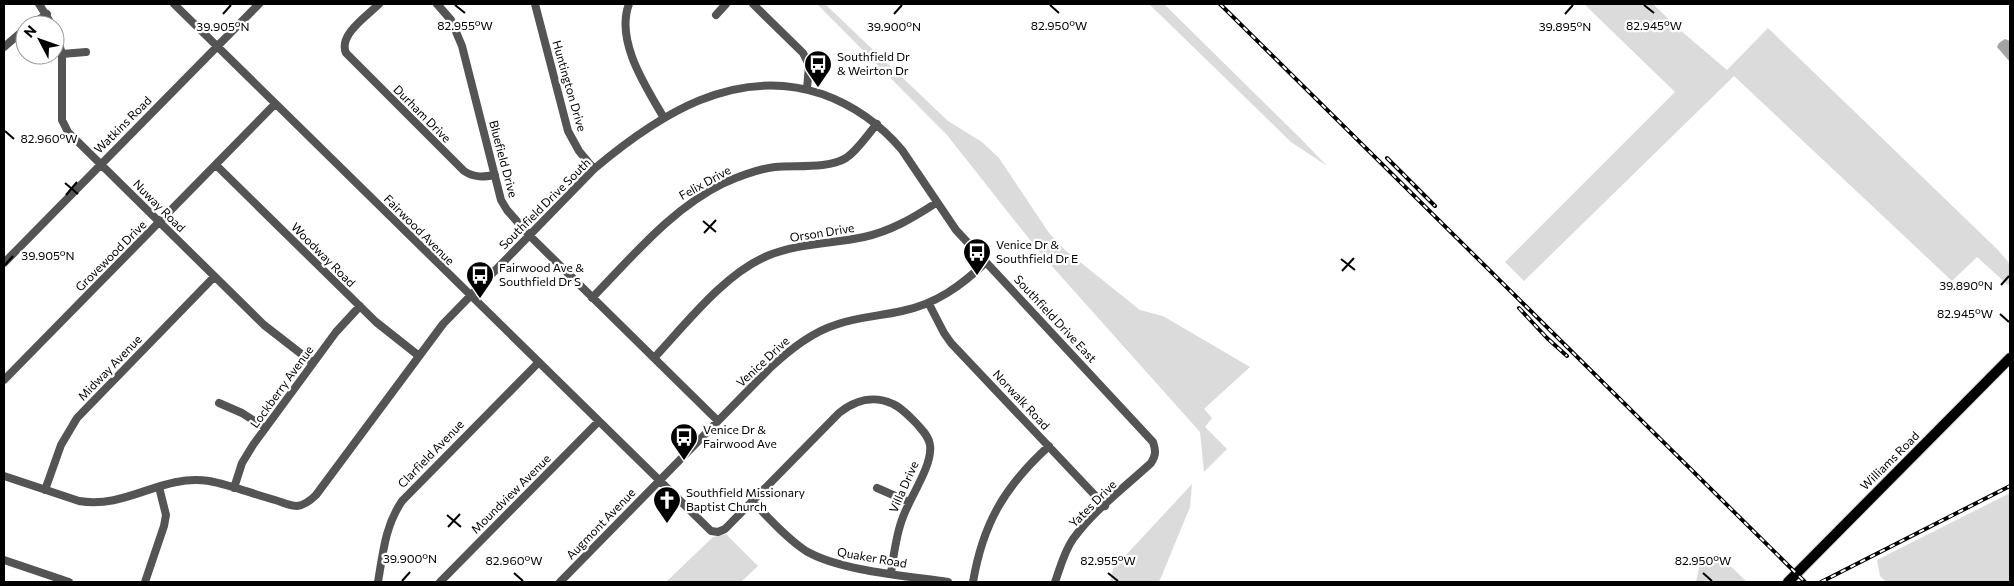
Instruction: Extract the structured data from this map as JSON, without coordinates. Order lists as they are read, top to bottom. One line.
{"streets":{"main road":["Williams Road"],"street":["Huntington Drive","Durham Drive","Watkins Road","Bluefield Drive","Felix Drive","Southfield Drive South","Nuway Road","Fairwood Avenue","Orson Drive","Woodway Road","Grovewood Drive","Southfield Drive East","Venice Drive","Midway Avenue","Lockberry Avenue","Norwalk Road","Clarfield Avenue","Villa Drive","Moundview Avenue","Yates Drive","Augmont Avenue","Quaker Road"]},"crossings":[["Huntington Drive","Southfield Drive South"],["Durham Drive","Bluefield Drive"],["Watkins Road","Nuway Road"],["Watkins Road","Fairwood Avenue"],["Bluefield Drive","Felix Drive"],["Bluefield Drive","Southfield Drive South"],["Bluefield Drive","Orson Drive"],["Bluefield Drive","Venice Drive"],["Felix Drive","Southfield Drive East"],["Southfield Drive South","Fairwood Avenue"],["Southfield Drive South","Woodway Road"],["Southfield Drive South","Southfield Drive East"],["Southfield Drive South","Lockberry Avenue"],["Nuway Road","Grovewood Drive"],["Nuway Road","Midway Avenue"],["Nuway Road","Lockberry Avenue"],["Fairwood Avenue","Grovewood Drive"],["Fairwood Avenue","Venice Drive"],["Fairwood Avenue","Clarfield Avenue"],["Fairwood Avenue","Villa Drive"],["Fairwood Avenue","Moundview Avenue"],["Fairwood Avenue","Augmont Avenue"],["Orson Drive","Southfield Drive East"],["Woodway Road","Grovewood Drive"],["Woodway Road","Lockberry Avenue"],["Southfield Drive East","Venice Drive"],["Southfield Drive East","Yates Drive"],["Venice Drive","Norwalk Road"],["Venice Drive","Augmont Avenue"],["Norwalk Road","Yates Drive"],["Villa Drive","Quaker Road"]],"places":{"bus stop":["Southfield Dr & Weirton Dr","Venice Dr & Southfield Dr E","Fairwood Ave & Southfield Dr S","Venice Dr & Fairwood Ave"],"church":["Southfield Missionary Baptist Church"]},"north":"top left","coordinates":["82.950°W","82.955°W","82.945°W","39.905°N","39.900°N","39.895°N","82.960°W","39.890°N"]}
